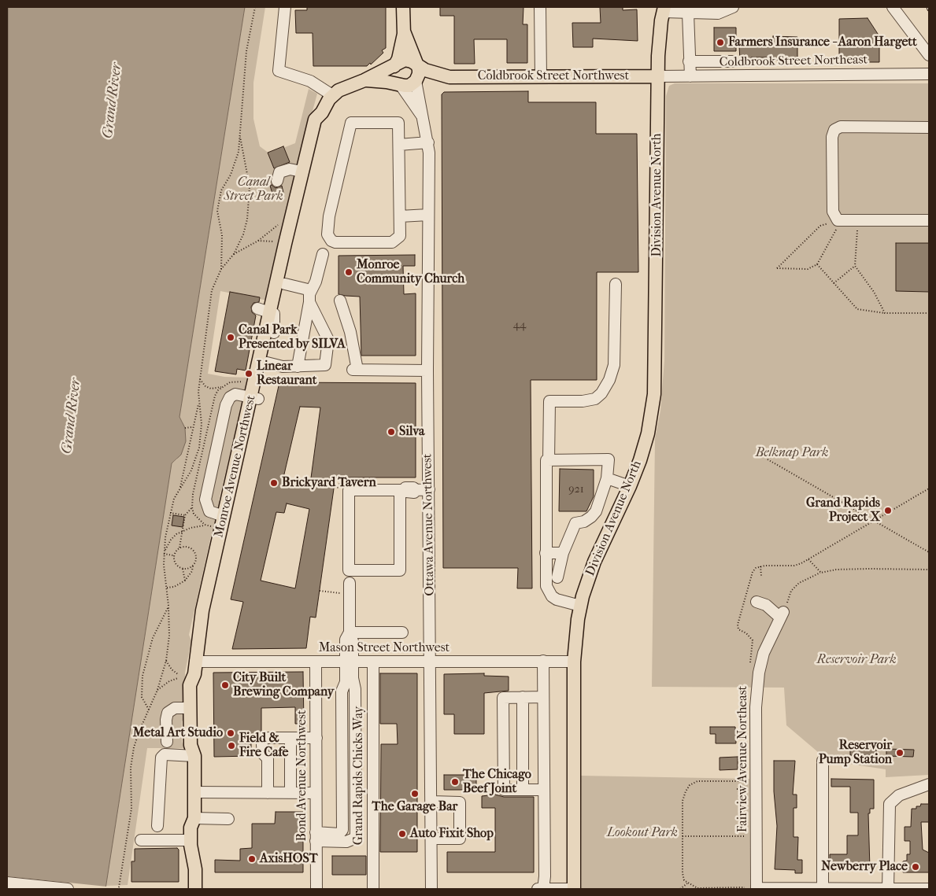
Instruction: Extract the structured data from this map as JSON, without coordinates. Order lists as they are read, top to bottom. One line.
{"streets":{"main road":["Coldbrook Street Northwest","Division Avenue North","Monroe Avenue Northwest","Ottawa Avenue Northwest"],"street":["Coldbrook Street Northeast","Mason Street Northwest","Fairview Avenue Northeast","Bond Avenue Northwest","Grand Rapids Chicks Way"]},"crossings":[["Coldbrook Street Northeast","Coldbrook Street Northwest"],["Coldbrook Street Northeast","Division Avenue North"],["Coldbrook Street Northwest","Division Avenue North"],["Coldbrook Street Northwest","Monroe Avenue Northwest"],["Coldbrook Street Northwest","Ottawa Avenue Northwest"],["Division Avenue North","Mason Street Northwest"],["Monroe Avenue Northwest","Ottawa Avenue Northwest"],["Monroe Avenue Northwest","Mason Street Northwest"],["Ottawa Avenue Northwest","Mason Street Northwest"],["Mason Street Northwest","Bond Avenue Northwest"],["Mason Street Northwest","Grand Rapids Chicks Way"]],"water":["Grand River"],"parks":["Canal Street Park","Belknap Park","Reservoir Park","Lookout Park"],"places":["Farmers Insurance - Aaron Hargett","Monroe Community Church","Canal Park Presented by SILVA","Linear Restaurant","Silva","Brickyard Tavern","Grand Rapids Project X","City Built Brewing Company","Metal Art Studio","Field & Fire Cafe","Reservoir Pump Station","The Chicago Beef Joint","The Garage Bar","Auto Fixit Shop","AxisHOST","Newberry Place"],"house_numbers":["44","921"]}
